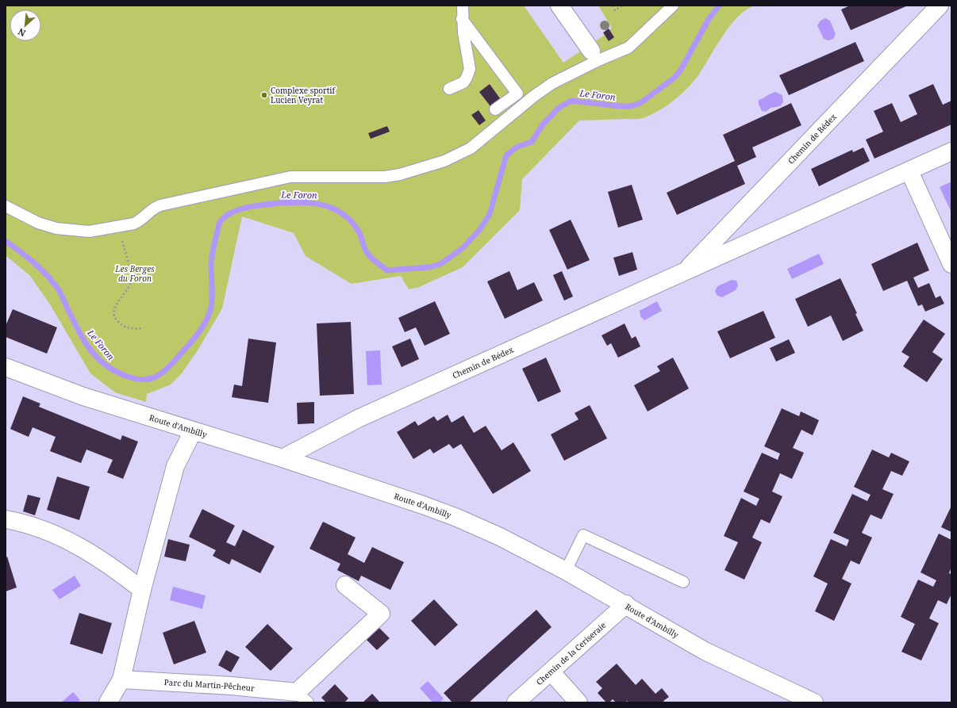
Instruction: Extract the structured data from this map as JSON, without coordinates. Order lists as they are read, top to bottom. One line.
{"streets":{"street":["Chemin de Bédex","Route d'Ambilly","Chemin de la Ceriseraie","Parc du Martin-Pêcheur"]},"crossings":[["Chemin de Bédex","Route d'Ambilly"],["Route d'Ambilly","Chemin de la Ceriseraie"]],"water":["Le Foron"],"parks":["Les Berges du Foron"],"places":["Complexe sportif Lucien Veyrat"],"north":"bottom left"}
